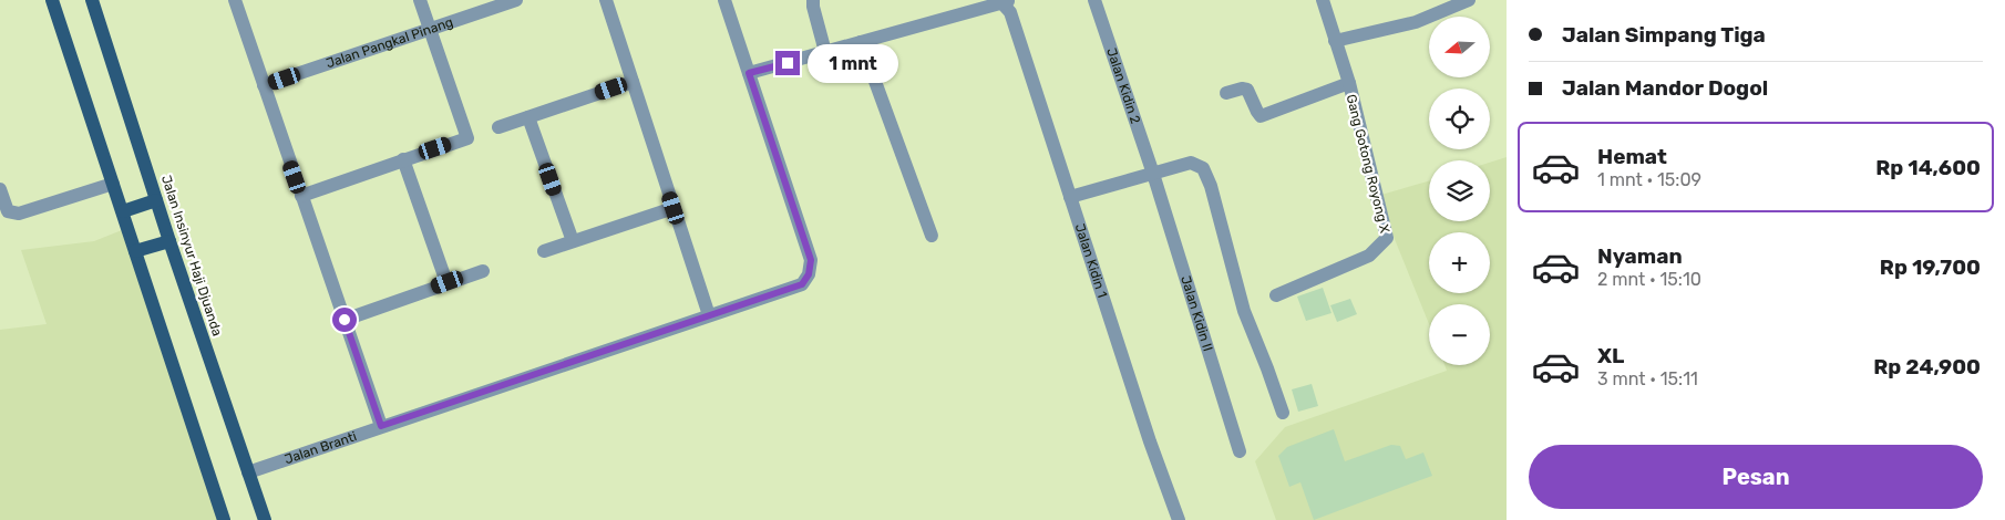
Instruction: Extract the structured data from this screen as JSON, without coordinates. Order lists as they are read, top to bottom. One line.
{"streets":{"main road":["Jalan Insinyur Haji Djuanda"],"street":["Jalan Pangkal Pinang","Jalan Kidin 2","Gang Gotong Royong X","Jalan Kidin 1","Jalan Kidin II","Jalan Branti"]},"crossings":[["Jalan Kidin 2","Jalan Kidin II"],["Jalan Insinyur Haji Djuanda","Jalan Branti"]],"north":"left","page":{"banner":["Jalan Simpang Tiga","Jalan Mandor Dogol"],"map_buttons":["+","−"],"bubble":"1 mnt","list":[{"name":"Hemat","note":"1 mnt · 15:09","value":"Rp 14,600"},{"name":"Nyaman","note":"2 mnt · 15:10","value":"Rp 19,700"},{"name":"XL","note":"3 mnt · 15:11","value":"Rp 24,900"}],"buttons":"Pesan"}}
